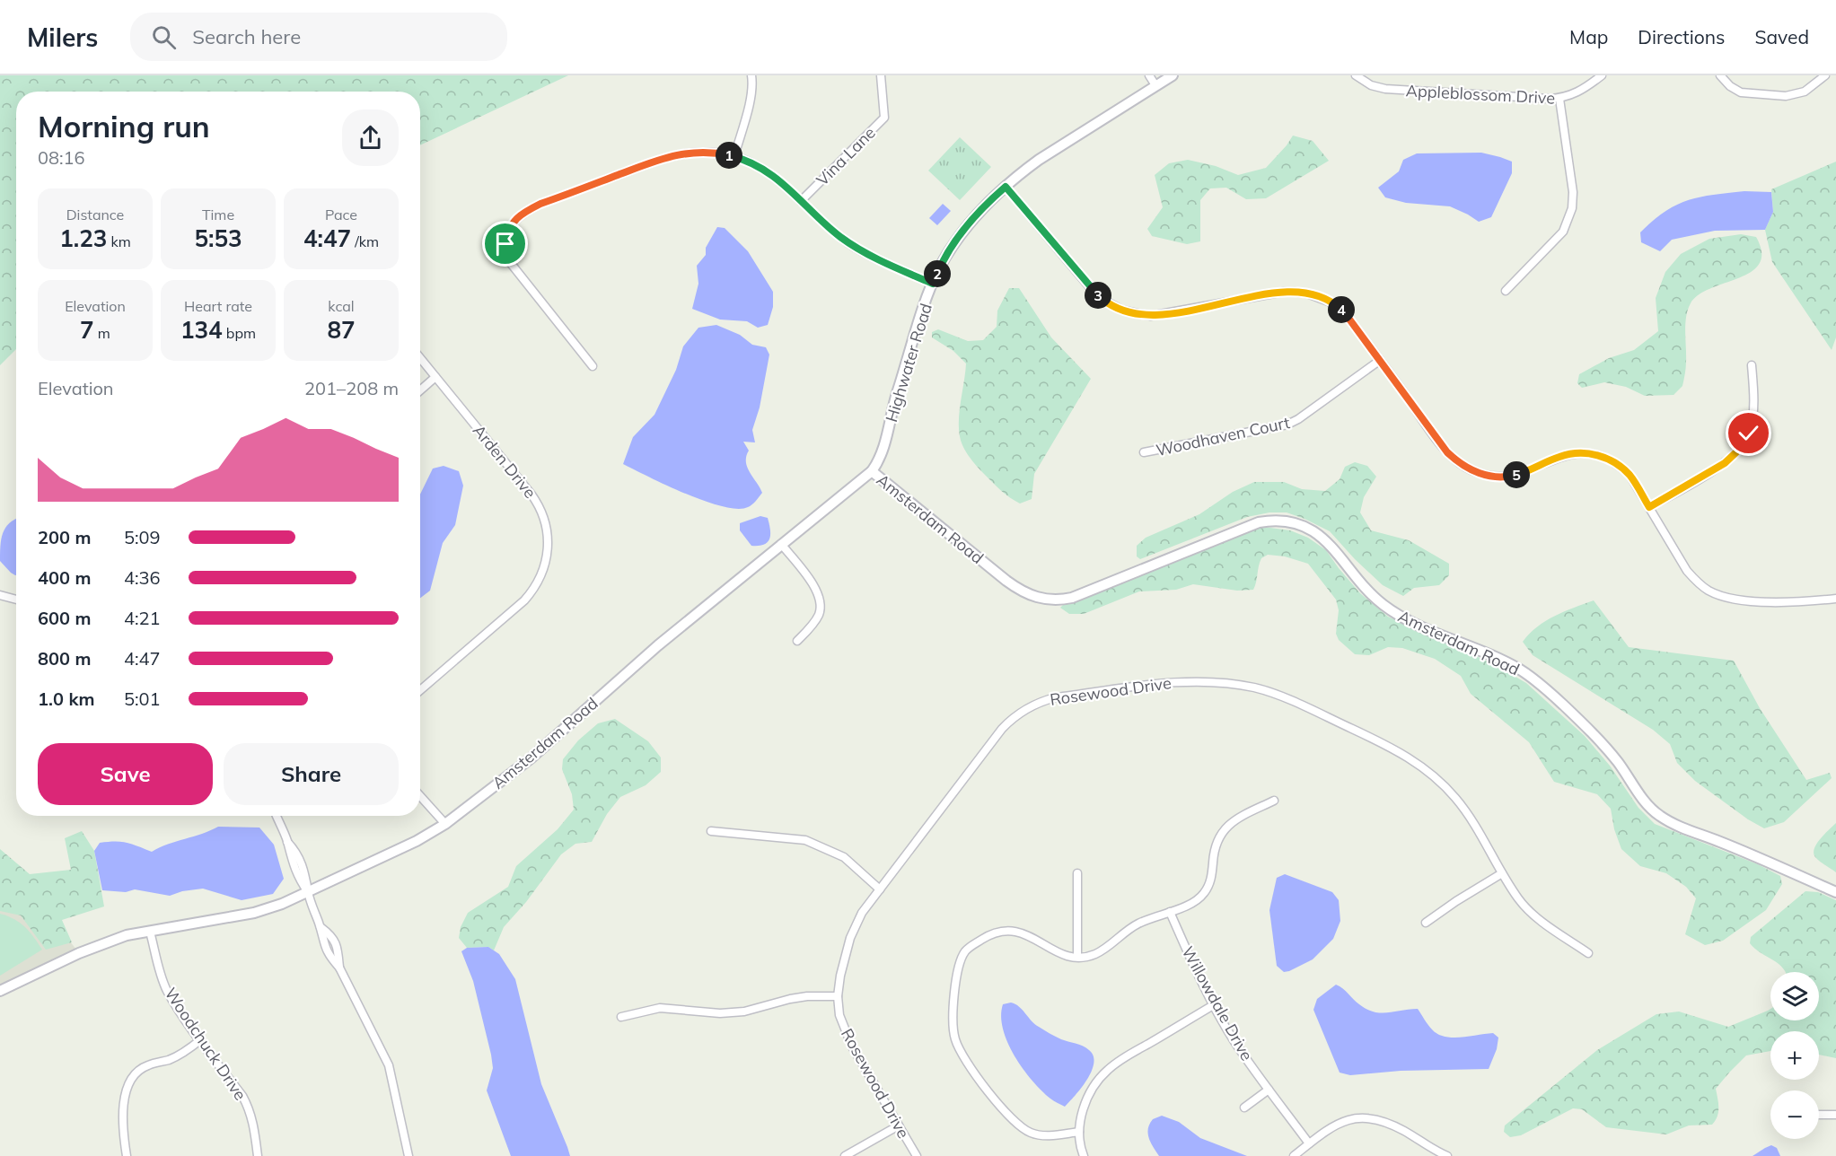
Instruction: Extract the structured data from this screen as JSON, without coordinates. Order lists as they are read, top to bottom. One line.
{"streets":{"street":["Appleblossom Drive","Vina Lane","Highwater Road","Woodhaven Court","Arden Drive","Amsterdam Road","Rosewood Drive","Willowdale Drive","Woodchuck Drive"]},"crossings":[["Highwater Road","Amsterdam Road"],["Amsterdam Road","Woodchuck Drive"]],"page":{"header":"Milers","search":"Search here","nav":["Map","Directions","Saved"],"heading":["Morning run","08:16"],"pins":["1","2","3","4","5"],"stats":[["Distance","1.23 km"],["Time","5:53"],["Pace","4:47 /km"],["Elevation","7 m"],["Heart rate","134 bpm"],["kcal","87"]],"chart":["Elevation","201–208 m"],"list":[{"name":"200 m","note":"5:09"},{"name":"400 m","note":"4:36"},{"name":"600 m","note":"4:21"},{"name":"800 m","note":"4:47"},{"name":"1.0 km","note":"5:01"}],"buttons":["Save","Share"],"map_buttons":["+","−"]}}
